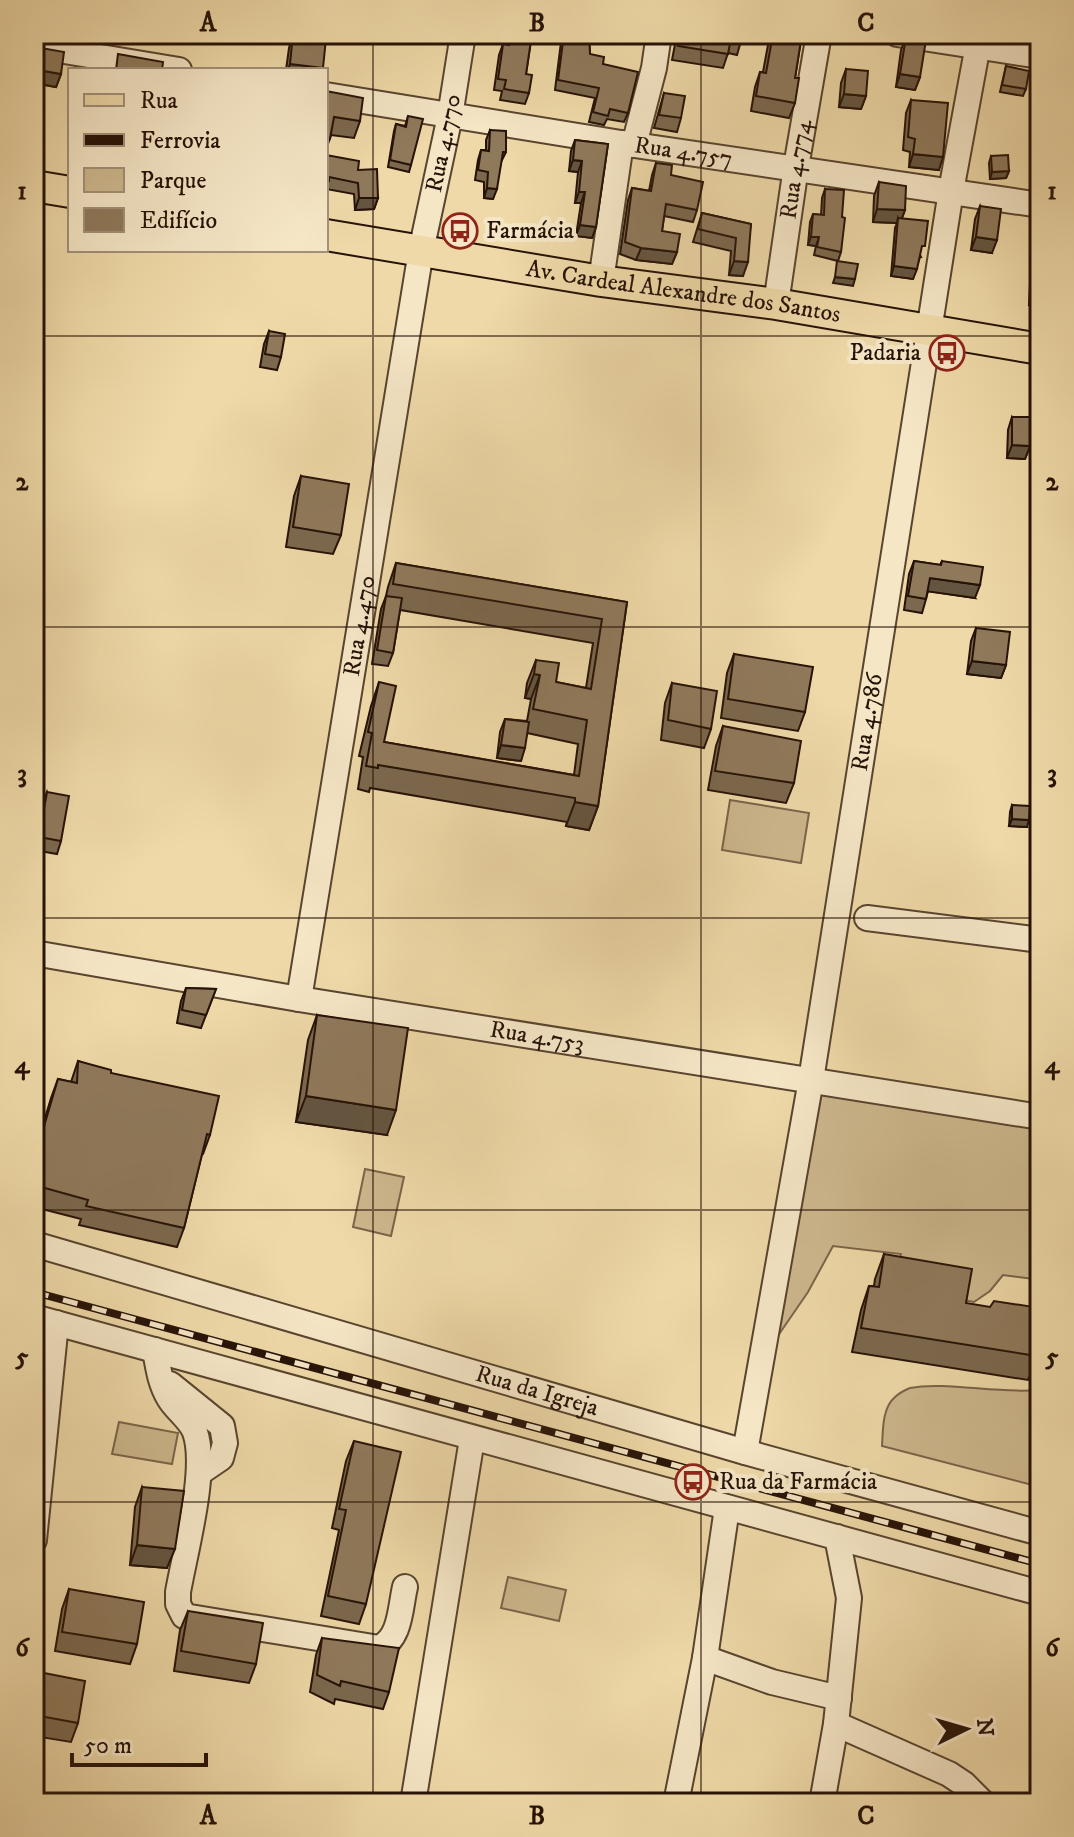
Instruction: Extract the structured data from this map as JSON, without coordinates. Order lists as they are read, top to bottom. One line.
{"streets":{"main road":["Av. Cardeal Alexandre dos Santos"],"street":["Rua 4.770","Rua 4.757","Rua 4.774","Rua 4.470","Rua 4.786","Rua 4.753","Rua da Igreja"]},"crossings":[["Rua 4.770","Rua 4.757"],["Rua 4.770","Av. Cardeal Alexandre dos Santos"],["Rua 4.770","Rua 4.470"],["Rua 4.757","Rua 4.774"],["Rua 4.757","Rua 4.786"],["Rua 4.774","Av. Cardeal Alexandre dos Santos"],["Av. Cardeal Alexandre dos Santos","Rua 4.470"],["Av. Cardeal Alexandre dos Santos","Rua 4.786"],["Rua 4.470","Rua 4.753"],["Rua 4.786","Rua 4.753"],["Rua 4.786","Rua da Igreja"]],"places":{"bus stop":["Farmácia","Padaria","Rua da Farmácia"]},"legend":["Rua","Ferrovia","Parque","Edifício"],"scale_bar":"50 m","north":"right","grid":{"columns":["A","B","C"],"rows":["1","2","3","4","5","6"]}}
